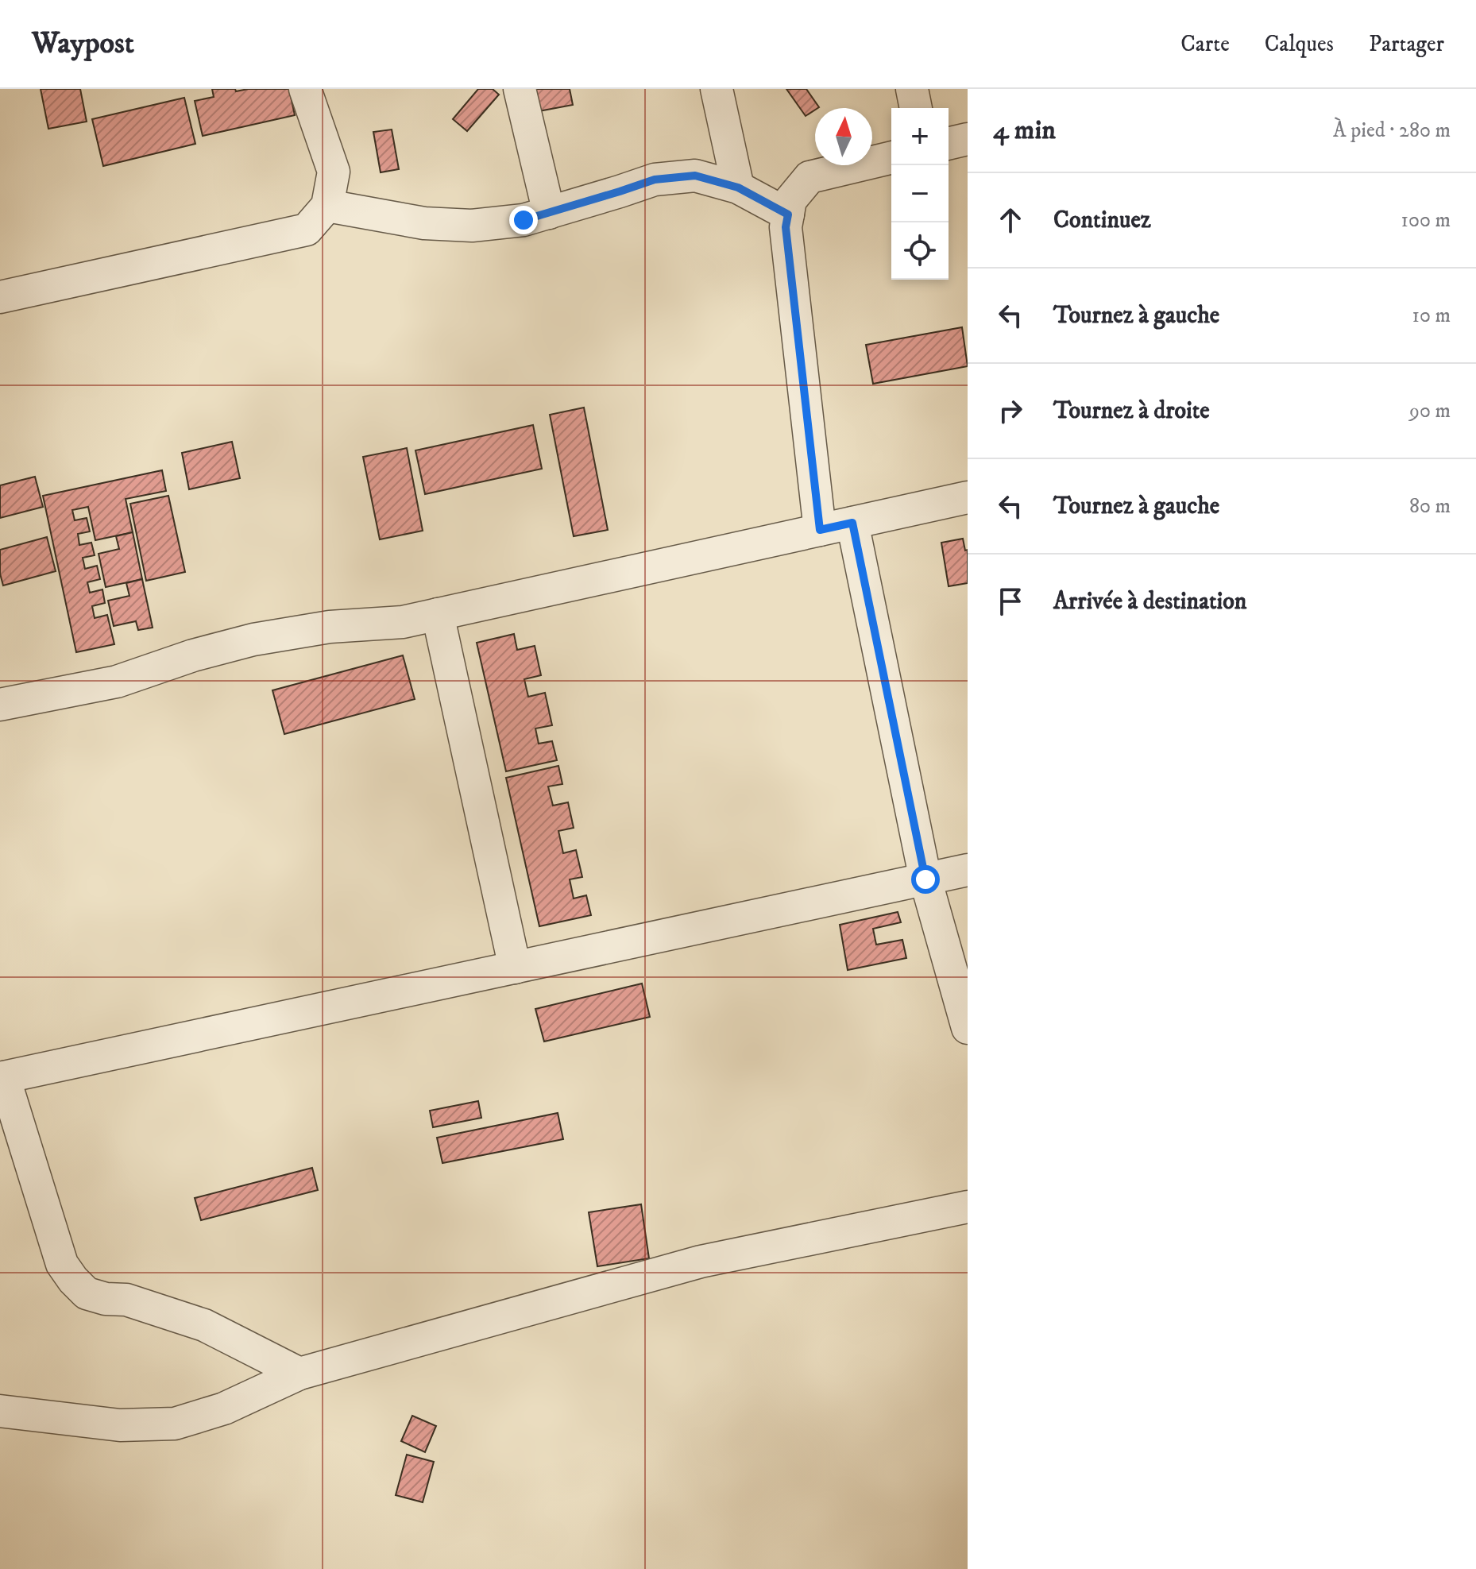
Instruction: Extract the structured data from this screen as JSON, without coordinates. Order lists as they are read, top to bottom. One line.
{"north":"top","page":{"header":"Waypost","nav":["Carte","Calques","Partager"],"heading":["4 min","À pied · 280 m"],"map_buttons":["+","−"],"list":[["Continuez","100 m"],["Tournez à gauche","10 m"],["Tournez à droite","90 m"],["Tournez à gauche","80 m"],"Arrivée à destination"]}}
